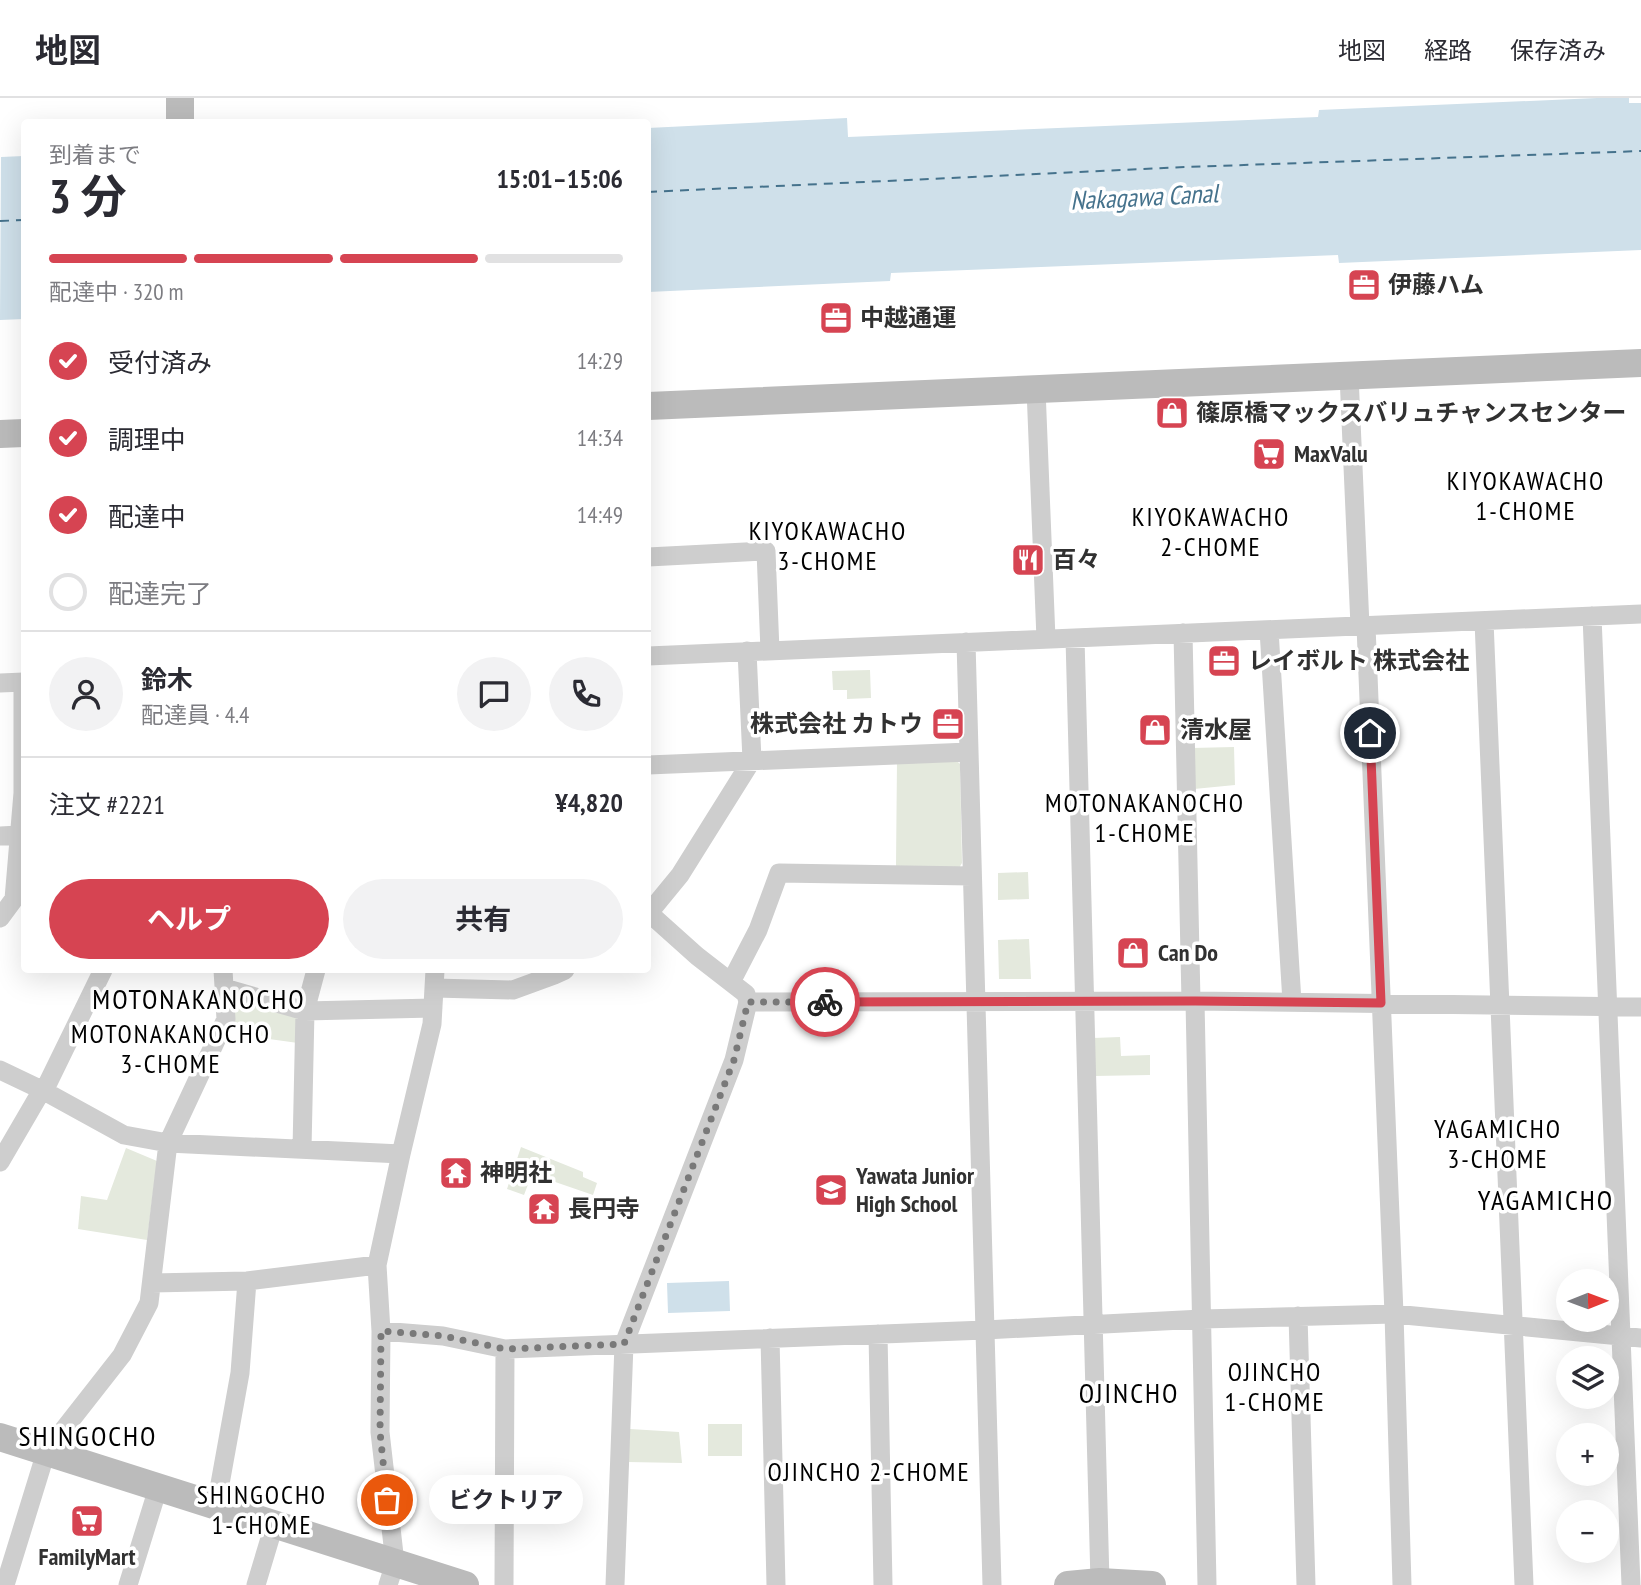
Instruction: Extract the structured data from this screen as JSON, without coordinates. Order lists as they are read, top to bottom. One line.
{"districts":["KIYOKAWACHO 1-CHOME","KIYOKAWACHO 2-CHOME","KIYOKAWACHO 3-CHOME","MOTONAKANOCHO 1-CHOME","MOTONAKANOCHO","MOTONAKANOCHO 3-CHOME","YAGAMICHO 3-CHOME","YAGAMICHO","OJINCHO 1-CHOME","OJINCHO","SHINGOCHO","OJINCHO 2-CHOME","SHINGOCHO 1-CHOME"],"water":["Nakagawa Canal"],"places":{"office":["伊藤ハム","中越通運","レイボルト 株式会社","株式会社 カトウ"],"shop":["篠原橋マックスバリュチャンスセンター","清水屋","Can Do"],"supermarket":["MaxValu","FamilyMart"],"restaurant":["百々"],"temple":["神明社","長円寺"],"school or university":["Yawata Junior High School"],"other":["ビクトリア"]},"north":"right","page":{"header":"地図","nav":["地図","経路","保存済み"],"heading":["3 分","到着まで","15:01–15:06"],"panel":["鈴木","配達員 · 4.4","注文 #2221","¥4,820"],"bar":"配達中 · 320 m","list":[["受付済み","14:29"],["調理中","14:34"],["配達中","14:49"],"配達完了"],"buttons":["ヘルプ","共有"],"map_buttons":["+","−"],"bubble":"ビクトリア"}}
